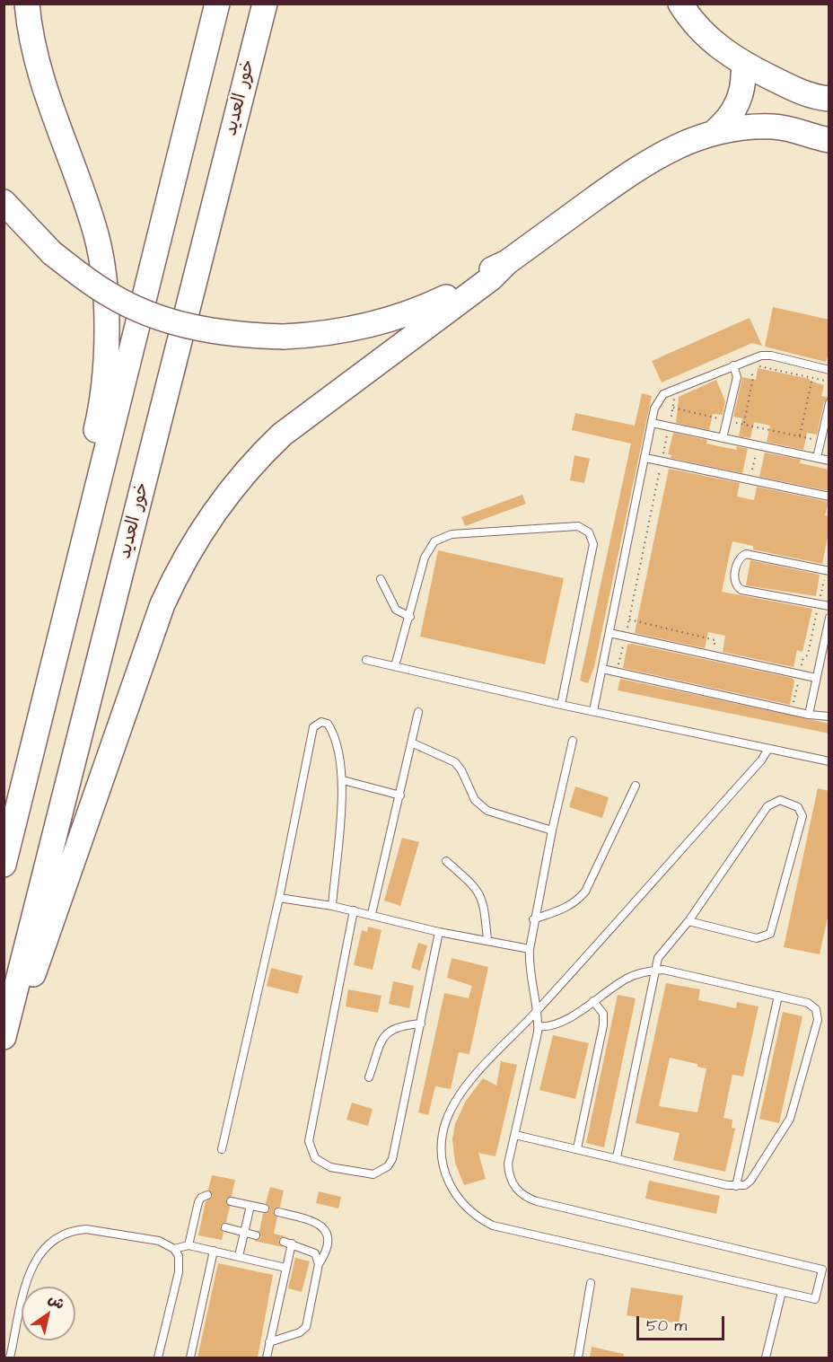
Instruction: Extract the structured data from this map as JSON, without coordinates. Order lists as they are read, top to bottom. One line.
{"streets":{"highway":["خور العديد"]},"scale_bar":"50 m","north":"top right"}
